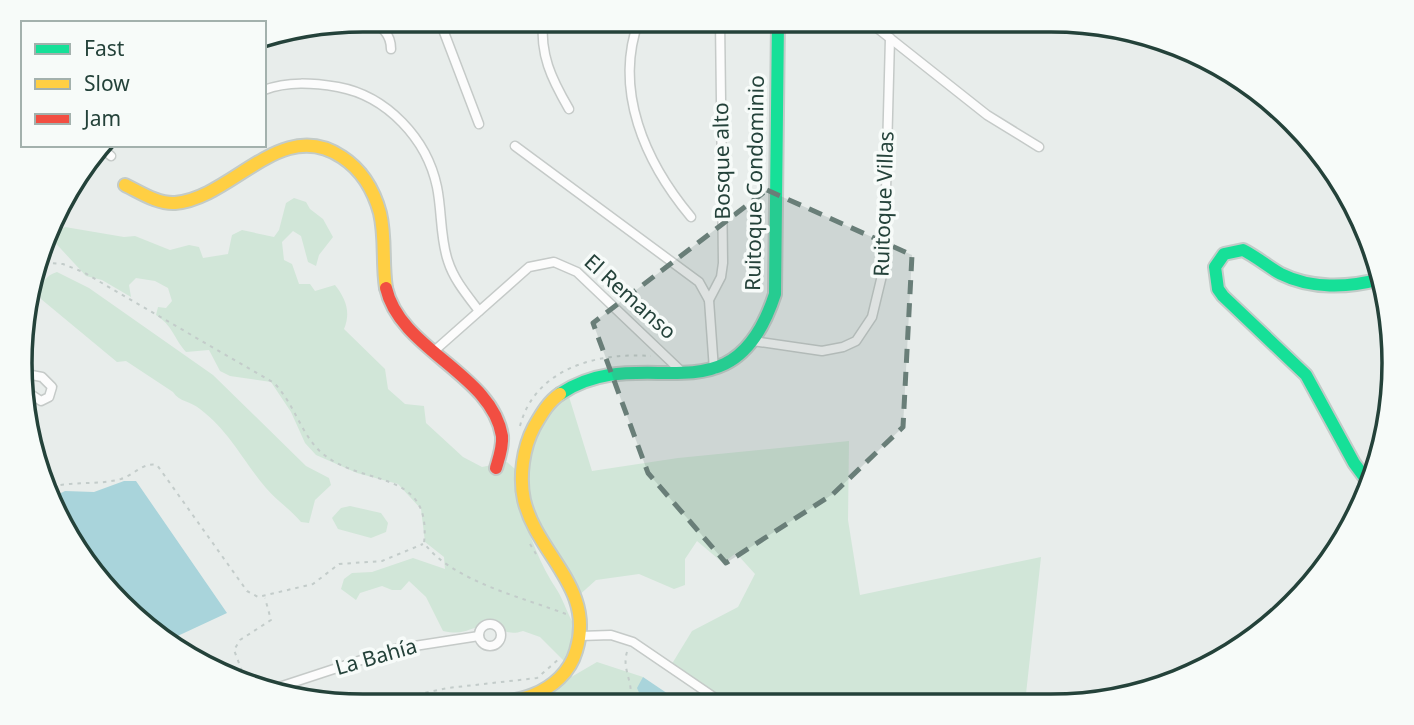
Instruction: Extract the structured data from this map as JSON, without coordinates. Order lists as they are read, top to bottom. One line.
{"streets":{"street":["Bosque alto","Ruitoque Condominio","Ruitoque Villas","El Remanso","La Bahía"]},"crossings":[["Bosque alto","Ruitoque Condominio"],["Ruitoque Condominio","Ruitoque Villas"]],"legend":["Fast","Slow","Jam"]}
